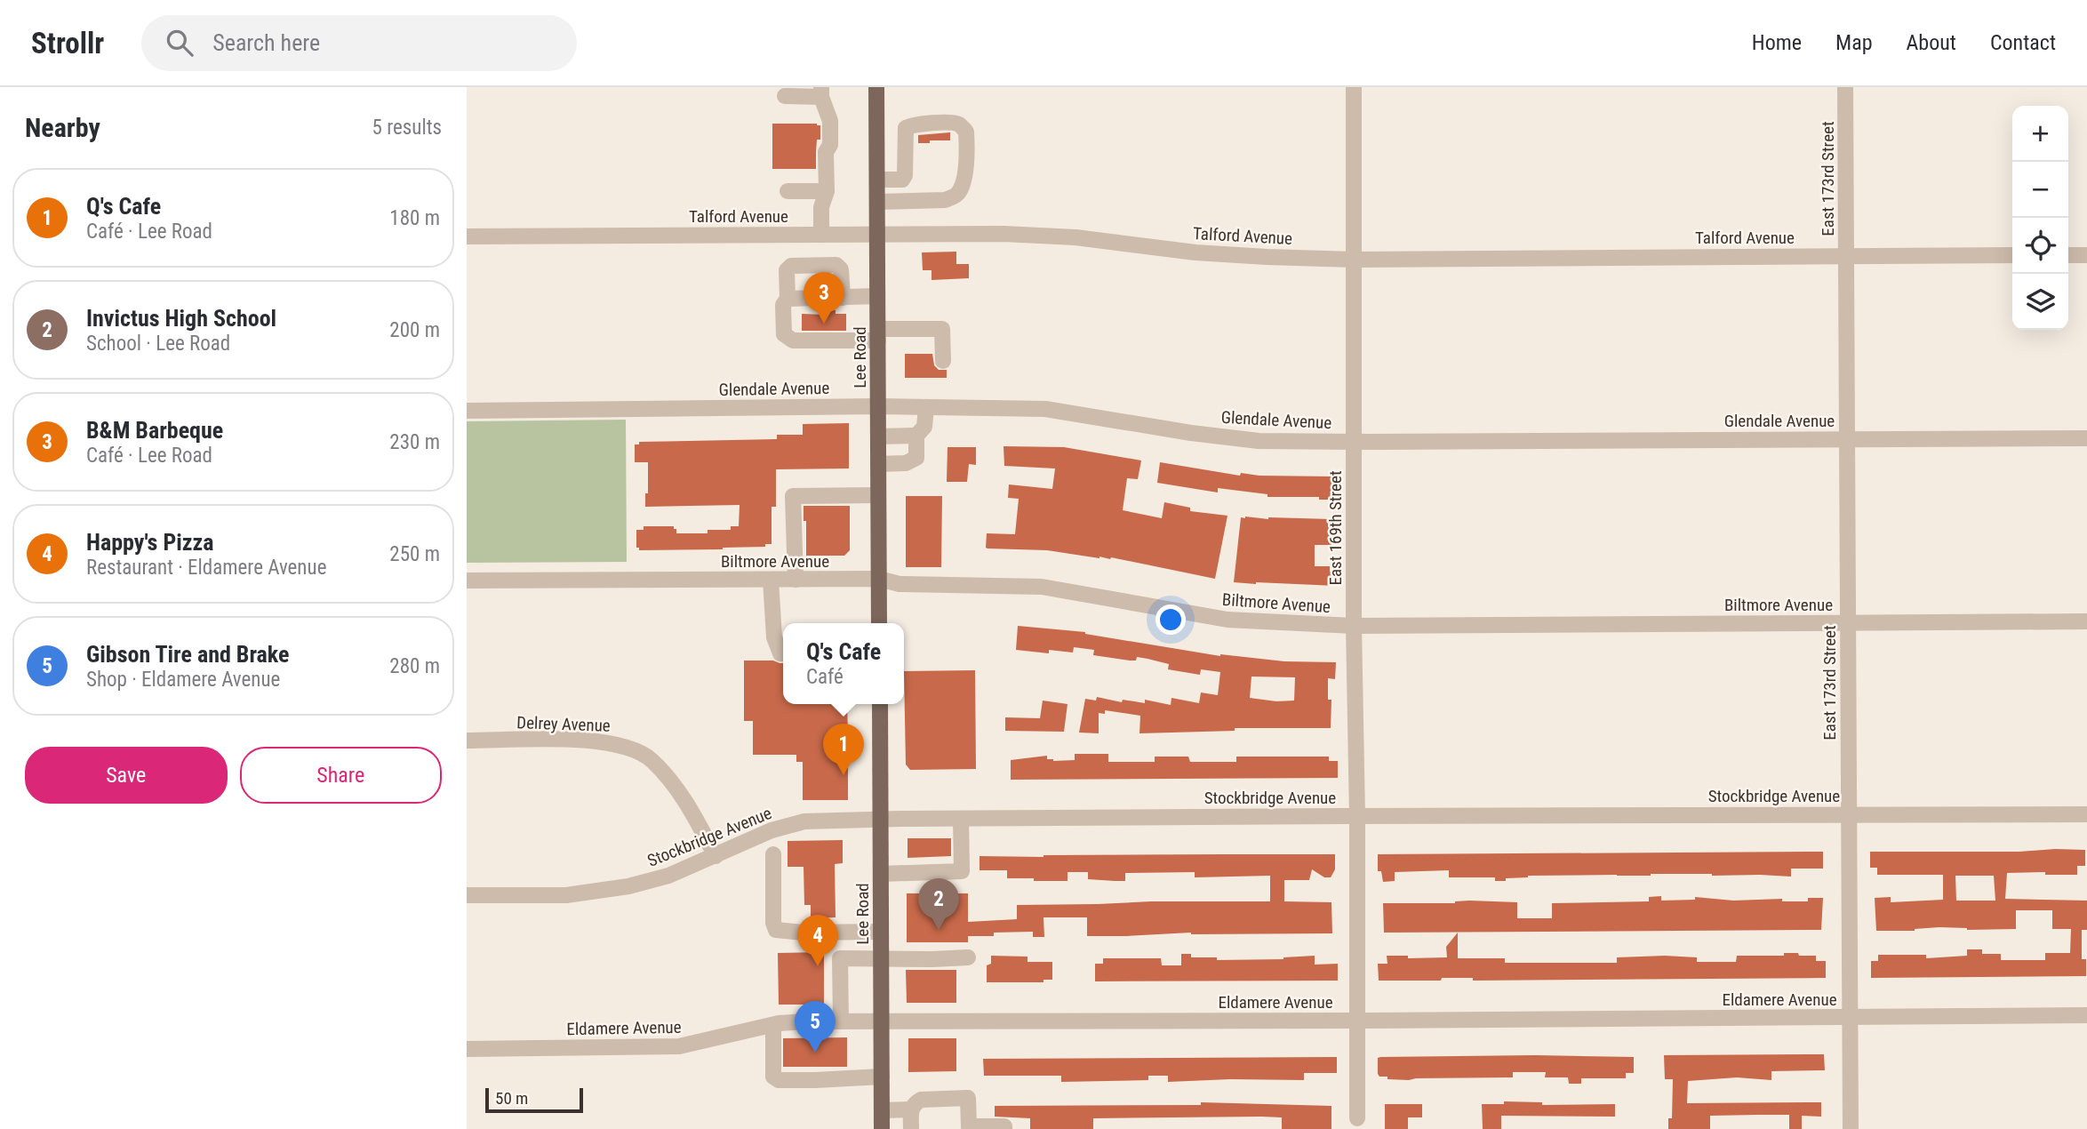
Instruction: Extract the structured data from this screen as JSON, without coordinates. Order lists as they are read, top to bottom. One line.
{"streets":{"main road":["Lee Road"],"street":["East 173rd Street","Talford Avenue","Glendale Avenue","East 169th Street","Biltmore Avenue","Delrey Avenue","Stockbridge Avenue","Eldamere Avenue"]},"crossings":[["East 173rd Street","Talford Avenue"],["East 173rd Street","Glendale Avenue"],["East 173rd Street","Biltmore Avenue"],["East 173rd Street","Stockbridge Avenue"],["East 173rd Street","Eldamere Avenue"],["Talford Avenue","Lee Road"],["Talford Avenue","East 169th Street"],["Lee Road","Glendale Avenue"],["Lee Road","Biltmore Avenue"],["Lee Road","Stockbridge Avenue"],["Lee Road","Eldamere Avenue"],["Glendale Avenue","East 169th Street"],["East 169th Street","Biltmore Avenue"],["East 169th Street","Stockbridge Avenue"],["East 169th Street","Eldamere Avenue"],["Delrey Avenue","Stockbridge Avenue"]],"scale_bar":"50 m","page":{"header":"Strollr","search":"Search here","nav":["Home","Map","About","Contact"],"heading":["Nearby","5 results"],"map_buttons":["+","−"],"list":[{"mark":"1","name":"Q's Cafe","note":"Café · Lee Road","value":"180 m"},{"mark":"2","name":"Invictus High School","note":"School · Lee Road","value":"200 m"},{"mark":"3","name":"B&M Barbeque","note":"Café · Lee Road","value":"230 m"},{"mark":"4","name":"Happy's Pizza","note":"Restaurant · Eldamere Avenue","value":"250 m"},{"mark":"5","name":"Gibson Tire and Brake","note":"Shop · Eldamere Avenue","value":"280 m"}],"pins":["3","1","2","4","5"],"popup":["Q's Cafe","Café"],"buttons":["Save","Share"],"scale":"50 m"}}
